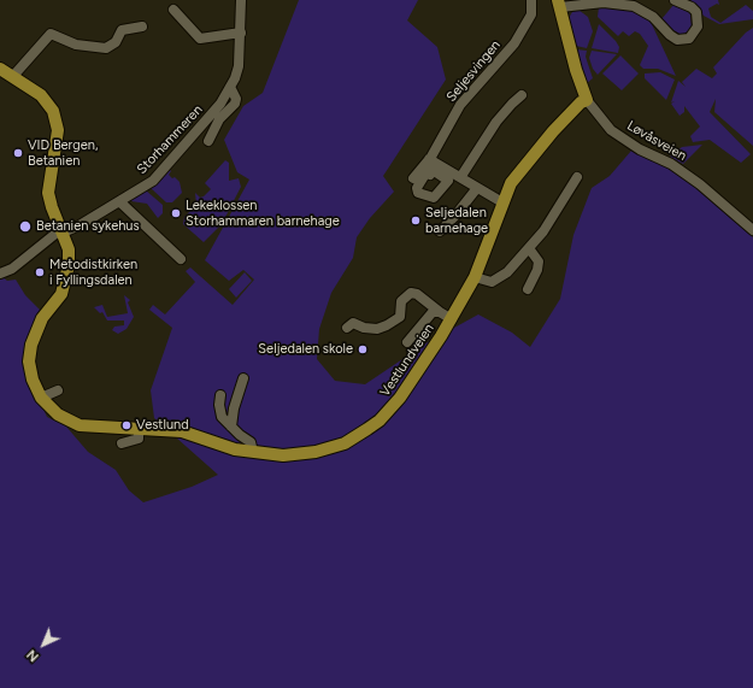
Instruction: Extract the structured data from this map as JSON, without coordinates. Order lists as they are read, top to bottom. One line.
{"streets":{"main road":["Løvåsveien","Vestlundveien"],"street":["Seljesvingen","Storhammeren"]},"crossings":[["Storhammeren","Vestlundveien"],["Løvåsveien","Vestlundveien"]],"places":["VID Bergen, Betanien","Lekeklossen Storhammaren barnehage","Seljedalen barnehage","Betanien sykehus","Metodistkirken i Fyllingsdalen","Seljedalen skole","Vestlund"],"north":"bottom left"}
